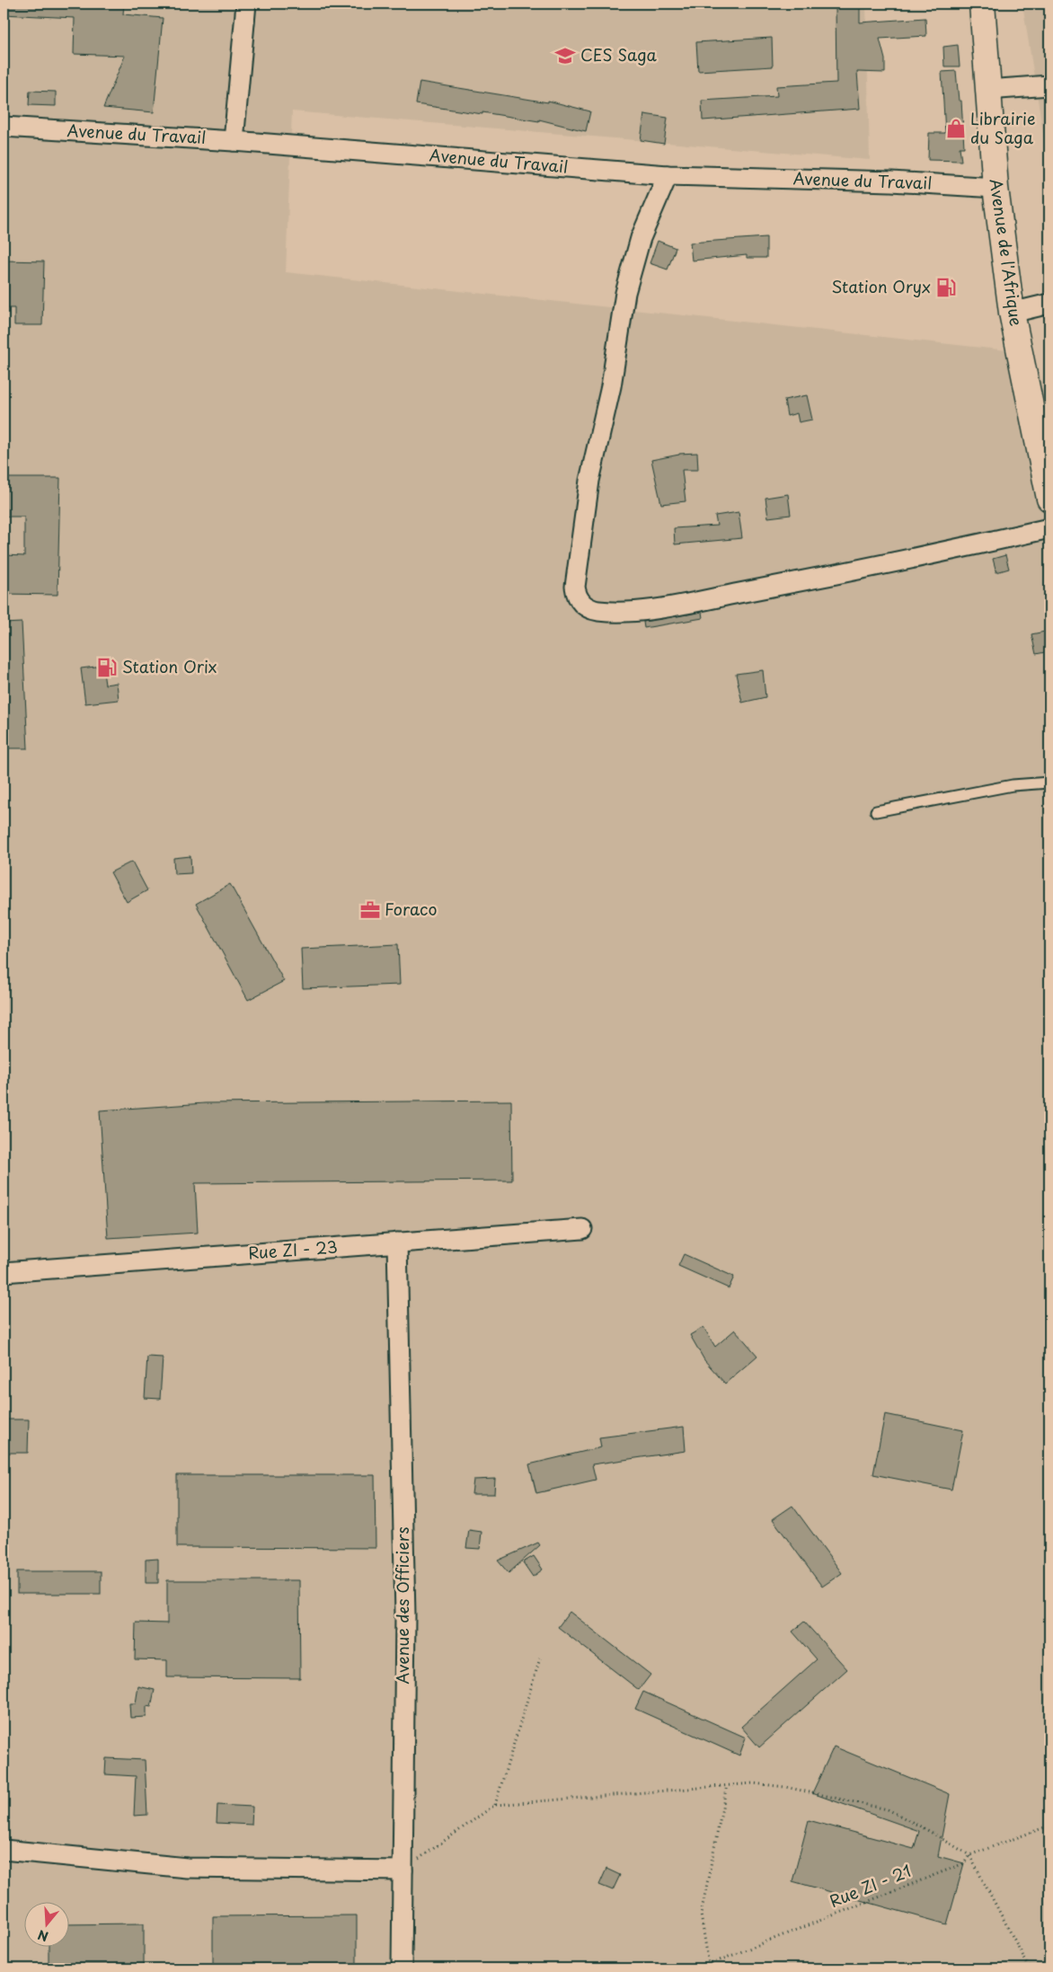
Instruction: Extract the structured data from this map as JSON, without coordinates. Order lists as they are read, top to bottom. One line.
{"streets":{"main road":["Avenue de l'Afrique"],"street":["Avenue du Travail","Rue ZI - 23","Avenue des Officiers"],"path":["Rue ZI - 21"]},"crossings":[["Avenue du Travail","Avenue de l'Afrique"],["Rue ZI - 23","Avenue des Officiers"]],"places":{"school or university":["CES Saga"],"shop":["Librairie du Saga"],"fuel station":["Station Oryx","Station Orix"],"office":["Foraco"]},"north":"bottom"}
